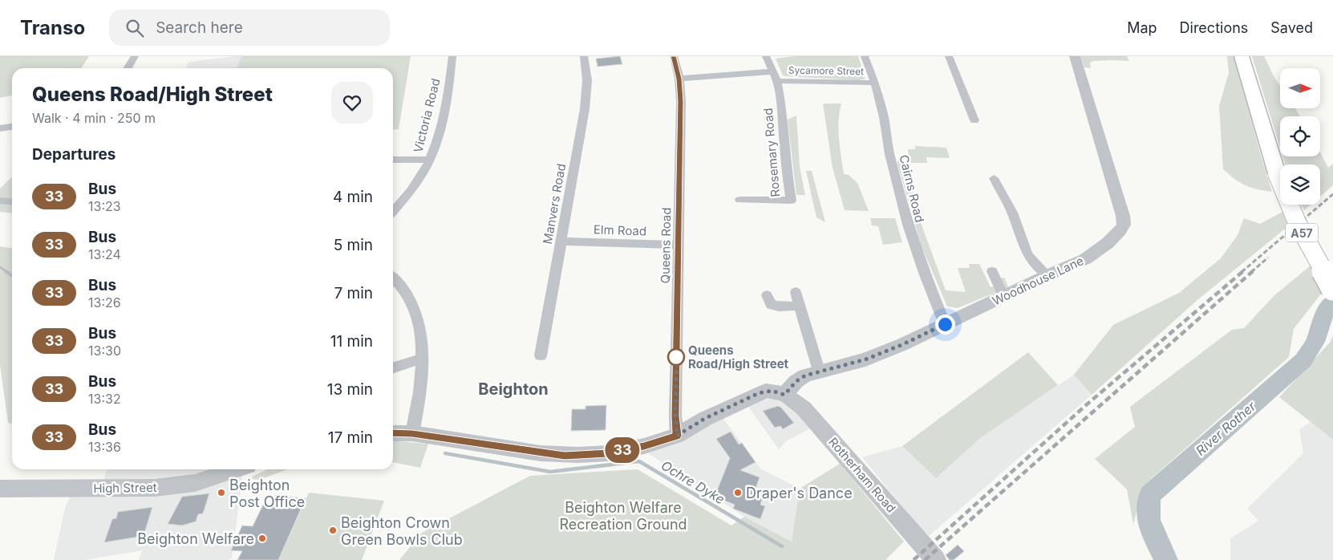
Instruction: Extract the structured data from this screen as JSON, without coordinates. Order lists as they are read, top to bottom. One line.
{"streets":{"highway":["A57"],"street":["Sycamore Street","Victoria Road","Rosemary Road","Cairns Road","Manvers Road","Elm Road","Queens Road","Woodhouse Lane","Rotherham Road","High Street"]},"crossings":[["Sycamore Street","Rosemary Road"],["Sycamore Street","Cairns Road"],["Cairns Road","Woodhouse Lane"],["Manvers Road","Elm Road"],["Elm Road","Queens Road"],["Woodhouse Lane","Rotherham Road"]],"districts":["Beighton"],"water":["River Rother","Ochre Dyke"],"parks":["Beighton Welfare Recreation Ground"],"places":["Queens Road/High Street","Beighton Post Office","Draper's Dance","Beighton Crown Green Bowls Club","Beighton Welfare"],"lines":["bus line 33"],"north":"right","page":{"header":"Transo","search":"Search here","nav":["Map","Directions","Saved"],"on_map":"33","heading":[["Queens Road/High Street","Walk · 4 min · 250 m"],"Departures"],"list":[{"mark":"33","name":"Bus","note":"13:23","value":"4 min"},{"mark":"33","name":"Bus","note":"13:24","value":"5 min"},{"mark":"33","name":"Bus","note":"13:26","value":"7 min"},{"mark":"33","name":"Bus","note":"13:30","value":"11 min"},{"mark":"33","name":"Bus","note":"13:32","value":"13 min"},{"mark":"33","name":"Bus","note":"13:36","value":"17 min"}]}}
